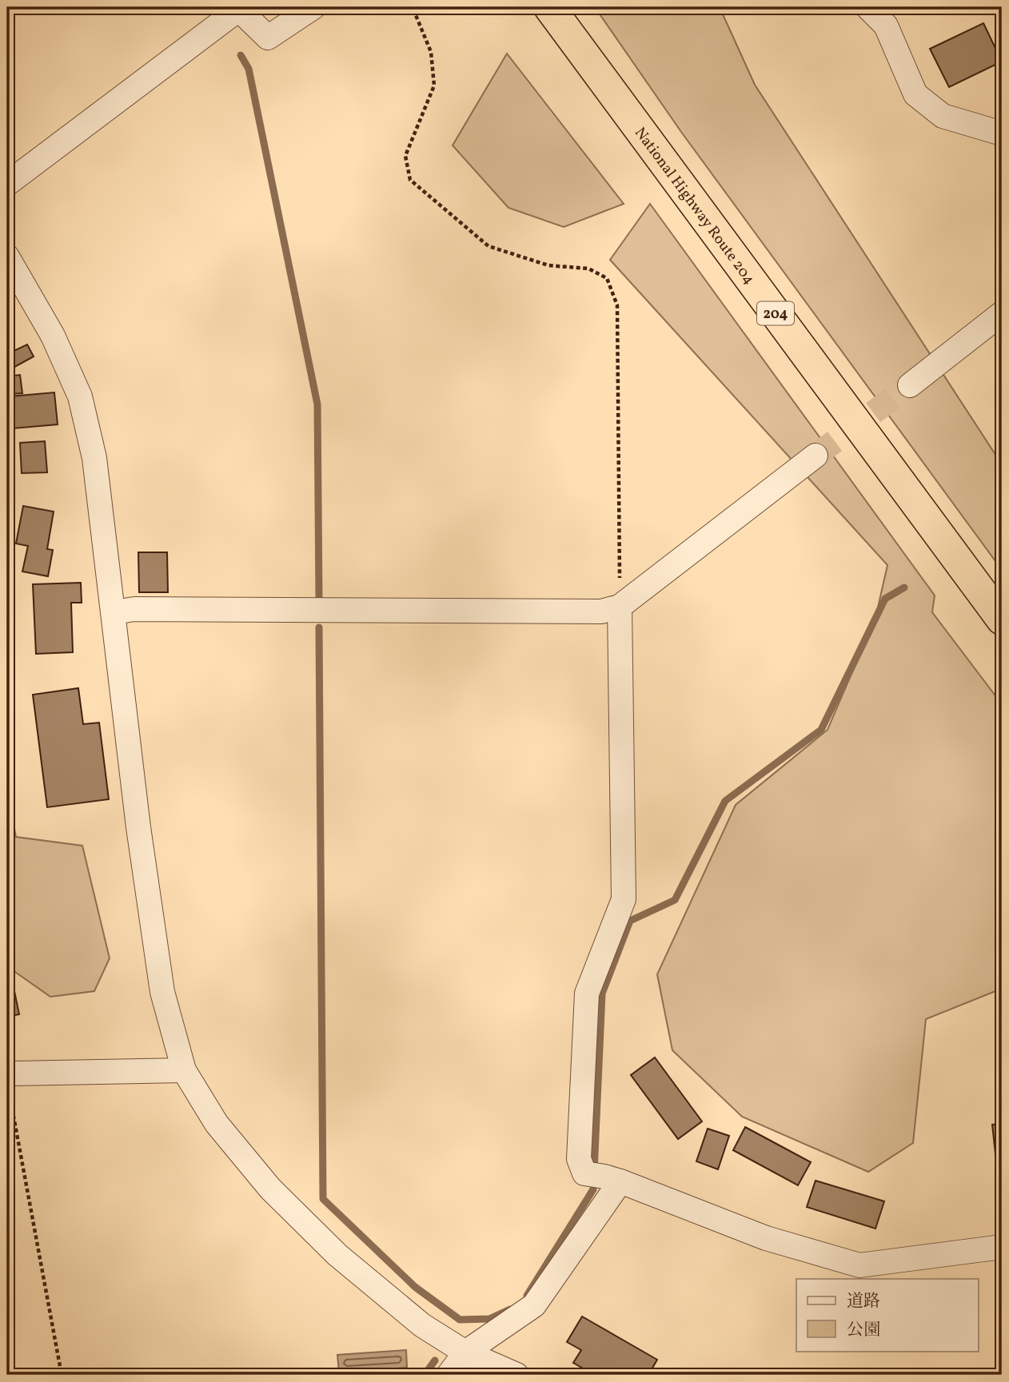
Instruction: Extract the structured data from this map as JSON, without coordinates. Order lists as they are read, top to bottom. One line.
{"streets":{"highway":["National Highway Route 204","204"]},"legend":["道路","公園"]}
